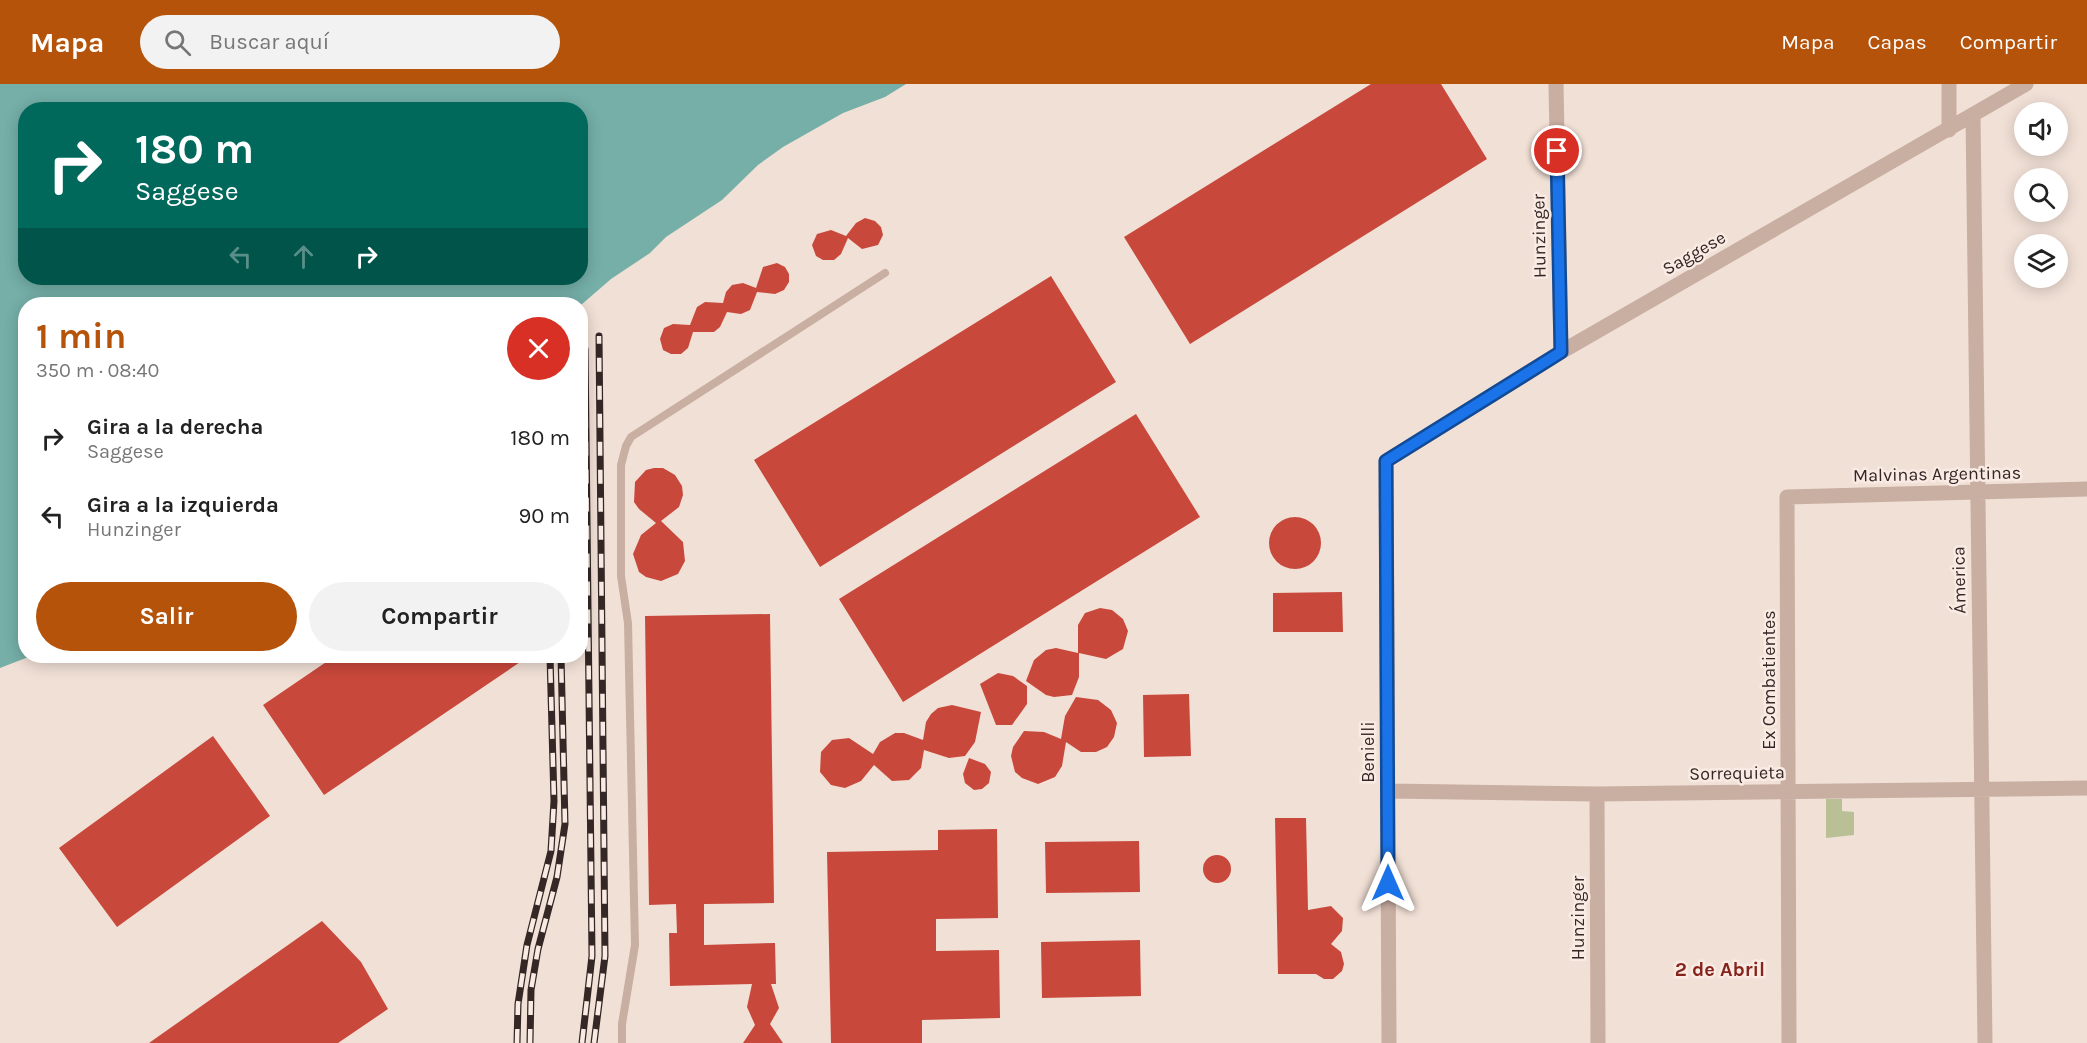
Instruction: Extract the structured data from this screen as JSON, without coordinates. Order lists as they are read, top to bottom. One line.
{"streets":{"street":["Hunzinger","Saggese","Malvinas Argentinas","Ámerica","Ex Combatientes","Benielli","Sorrequieta"]},"crossings":[["Hunzinger","Saggese"],["Hunzinger","Sorrequieta"],["Saggese","Ámerica"],["Saggese","Benielli"],["Malvinas Argentinas","Ámerica"],["Malvinas Argentinas","Ex Combatientes"],["Ámerica","Sorrequieta"],["Ex Combatientes","Sorrequieta"],["Benielli","Sorrequieta"]],"districts":["2 de Abril"],"page":{"header":"Mapa","search":"Buscar aquí","nav":["Mapa","Capas","Compartir"],"turn":["180 m","Saggese"],"heading":["1 min","350 m · 08:40"],"list":[{"name":"Gira a la derecha","note":"Saggese","value":"180 m"},{"name":"Gira a la izquierda","note":"Hunzinger","value":"90 m"}],"buttons":["Salir","Compartir"]}}
